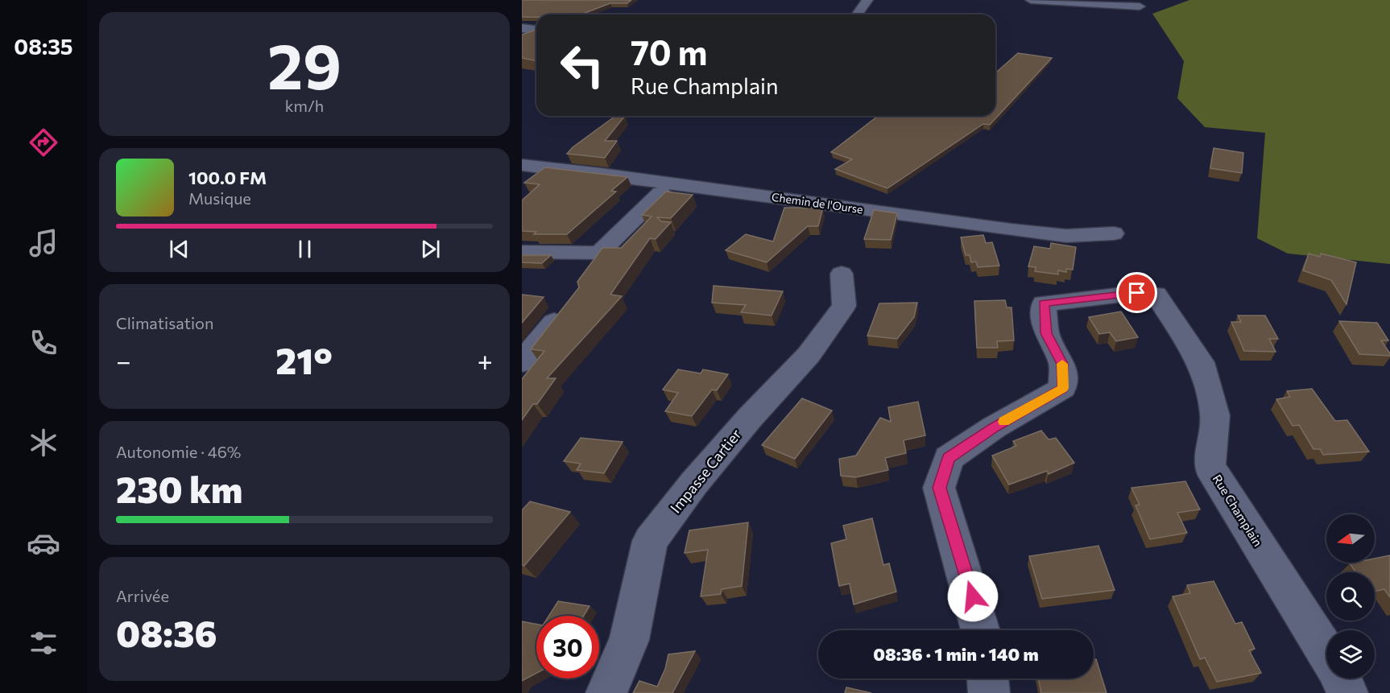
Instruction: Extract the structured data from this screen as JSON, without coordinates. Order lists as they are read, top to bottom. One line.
{"streets":{"street":["Chemin de l'Ourse","Impasse Cartier","Rue Champlain"]},"north":"left","page":{"tabs":"08:35","tile":[["29","km/h"],"Climatisation",["Autonomie · 46%","230 km"],["Arrivée","08:36"]],"turn":["70 m","Rue Champlain"],"song":["100.0 FM","Musique"],"heat":["−","21°","+"],"limit":"30","trip":"08:36 · 1 min · 140 m"}}
